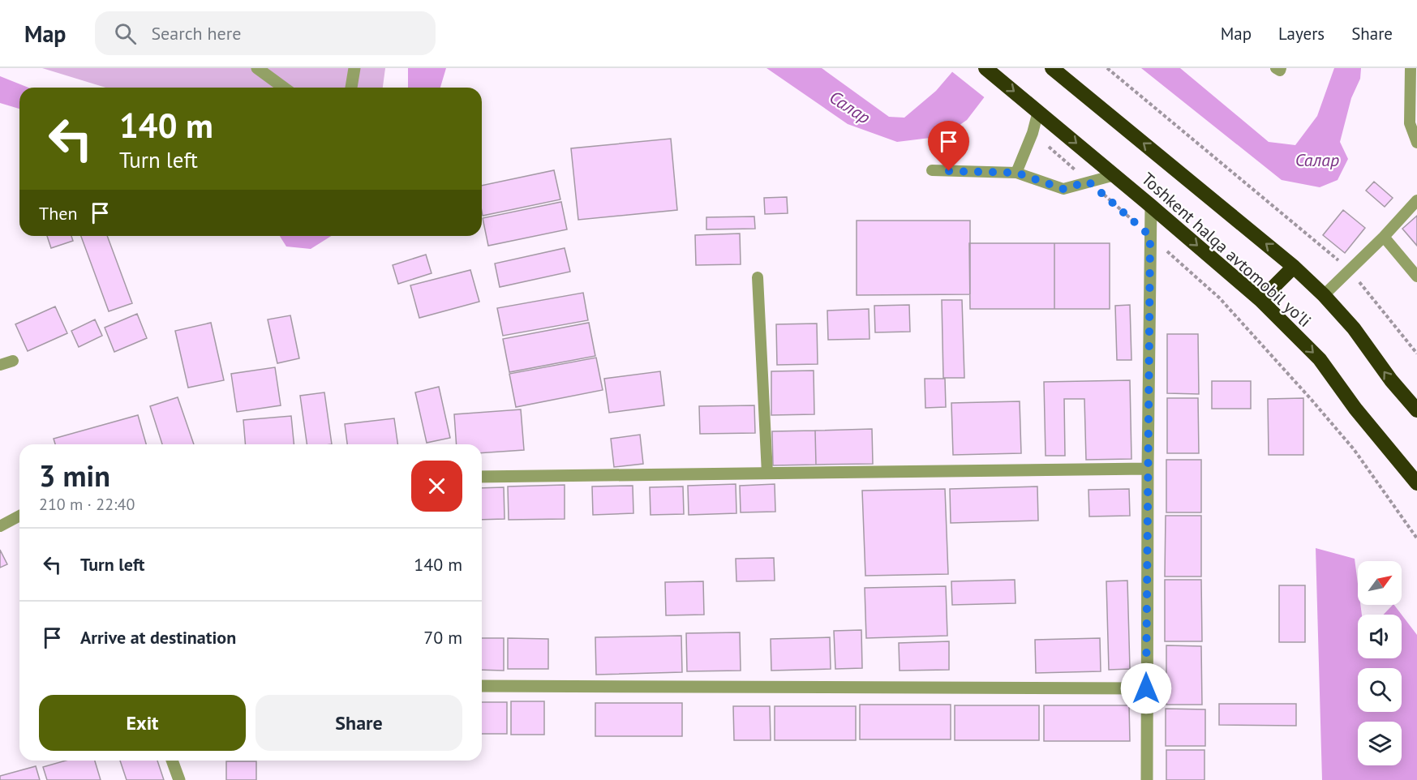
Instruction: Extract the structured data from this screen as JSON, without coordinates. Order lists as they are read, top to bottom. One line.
{"streets":{"highway":["Toshkent halqa avtomobil yo'li"]},"water":["Салар"],"north":"top right","page":{"header":"Map","search":"Search here","nav":["Map","Layers","Share"],"turn":["140 m","Turn left"],"then":"Then","heading":["3 min","210 m · 22:40"],"list":[{"name":"Turn left","value":"140 m"},{"name":"Arrive at destination","value":"70 m"}],"buttons":["Exit","Share"]}}
